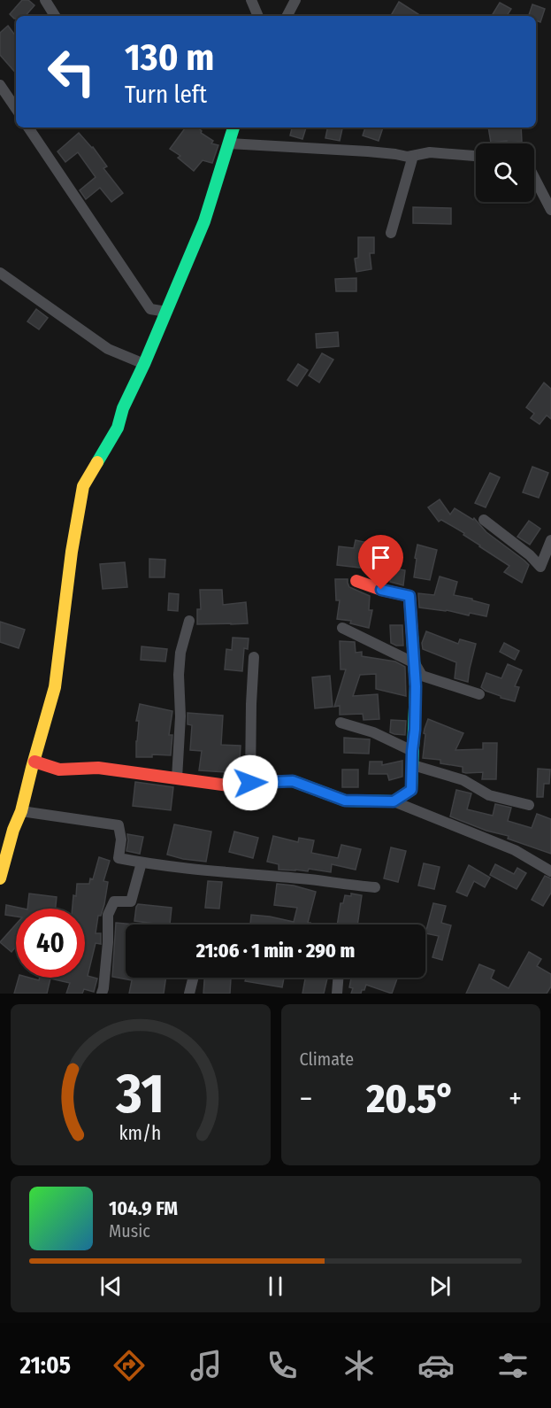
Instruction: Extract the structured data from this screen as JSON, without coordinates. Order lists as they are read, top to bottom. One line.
{"page":{"turn":["130 m","Turn left"],"limit":"40","trip":"21:06 · 1 min · 290 m","tile":"Climate","heat":["−","20.5°","+"],"song":["104.9 FM","Music"],"tabs":"21:05","gauge":["31","km/h"]}}
